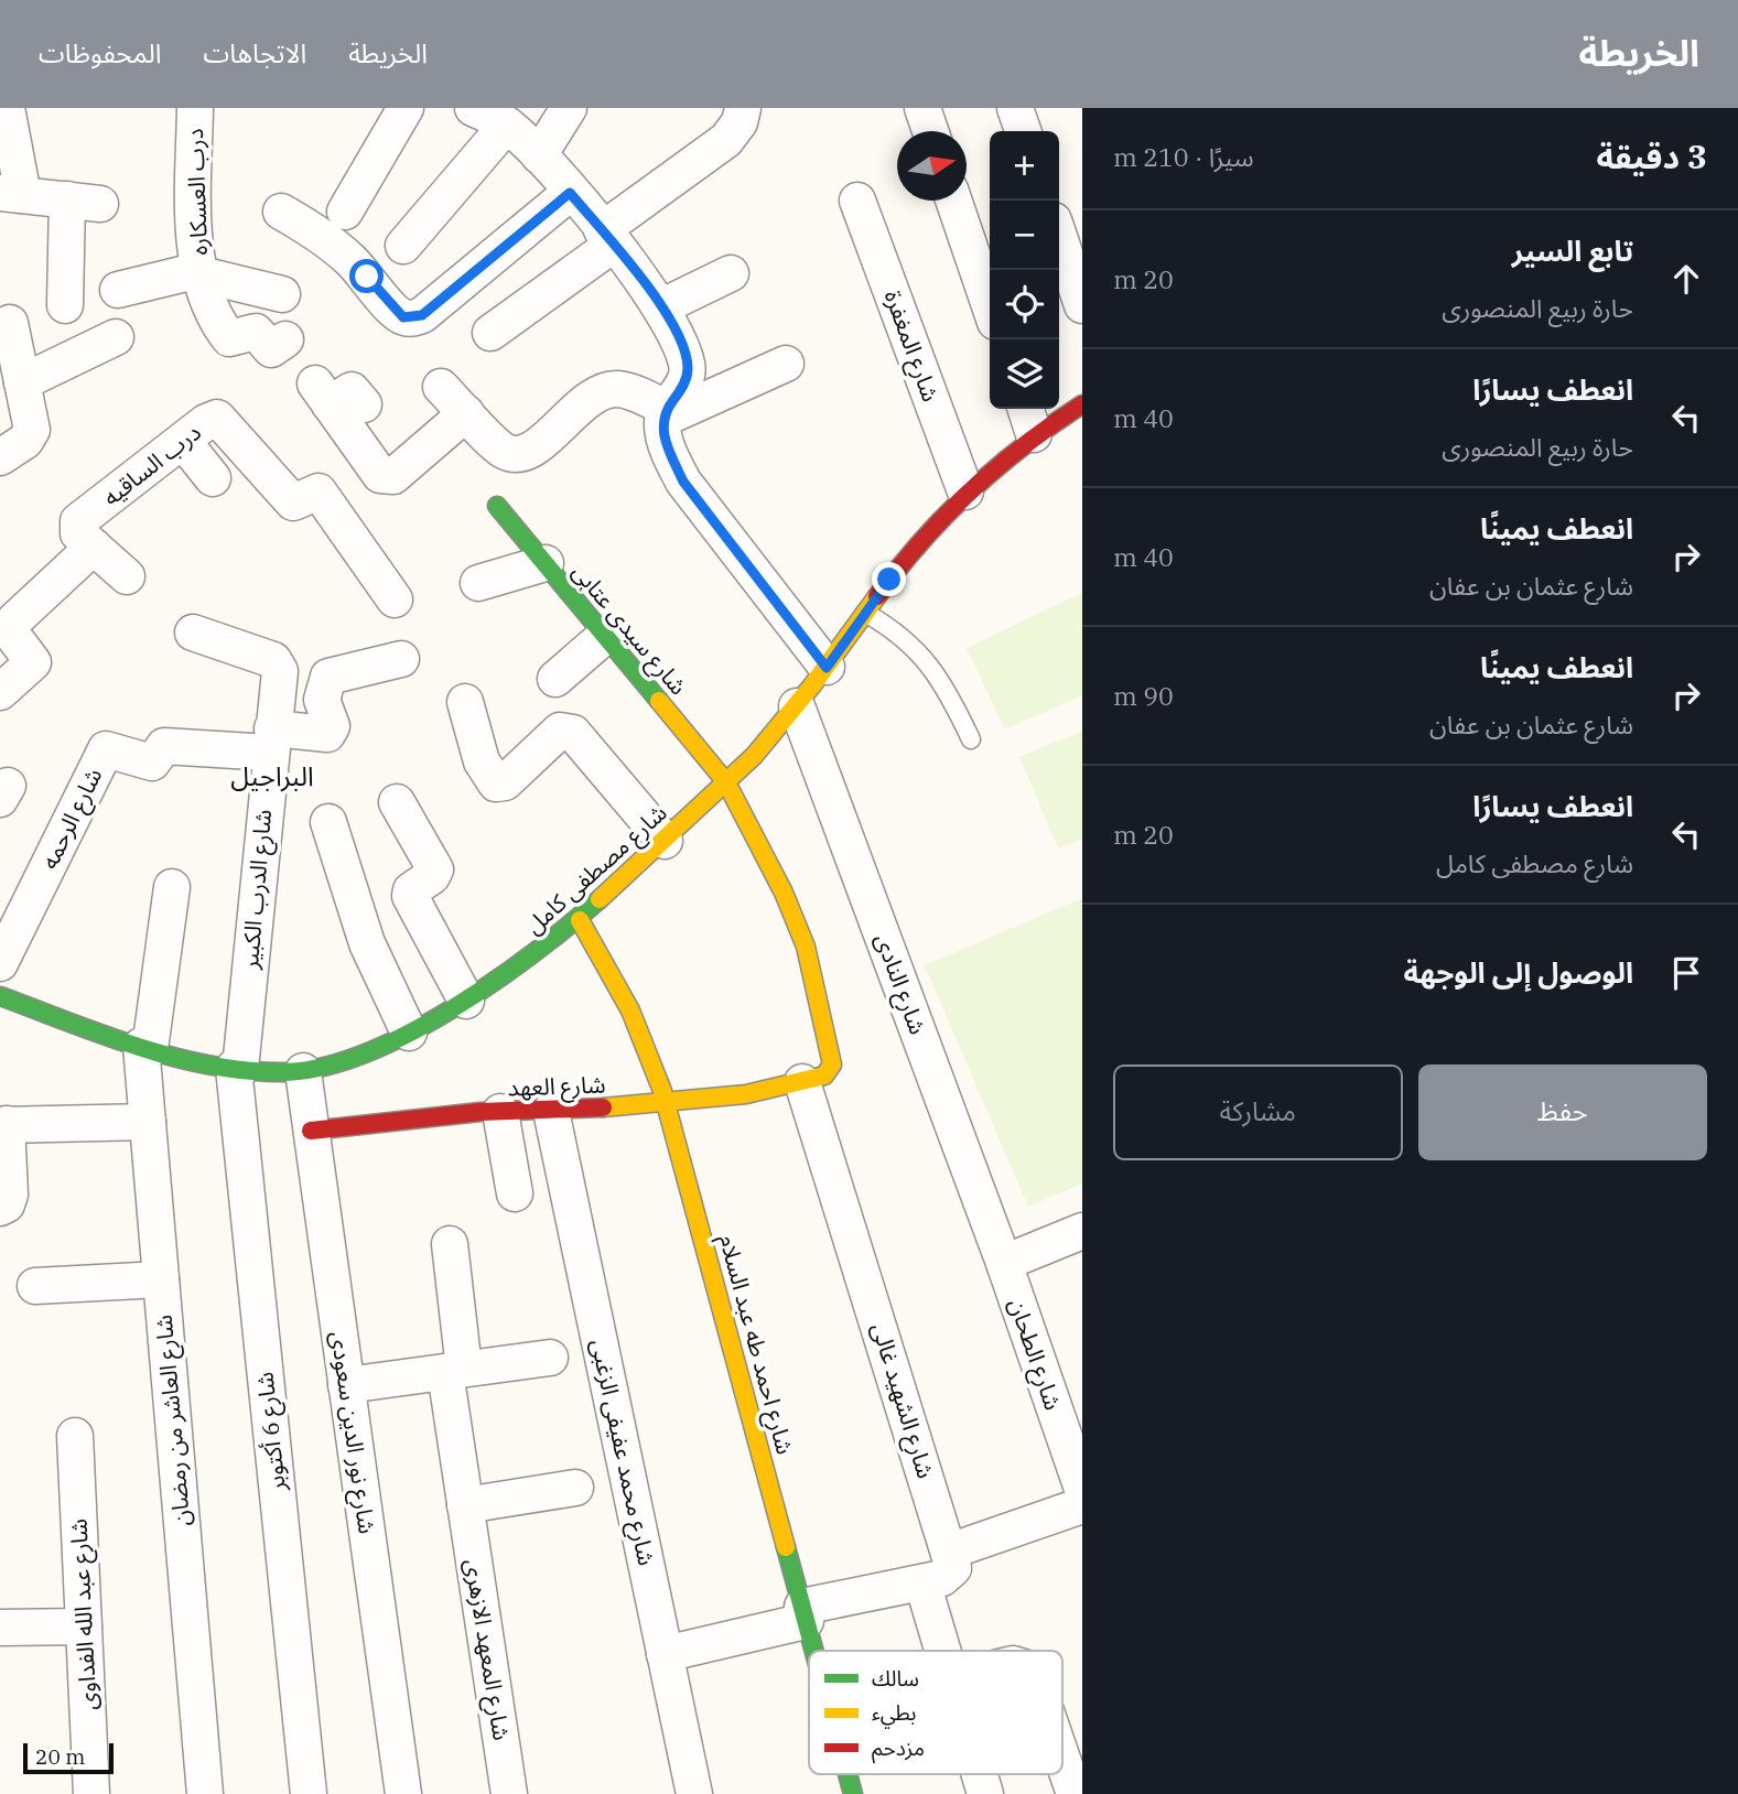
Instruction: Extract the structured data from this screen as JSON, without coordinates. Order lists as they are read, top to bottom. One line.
{"streets":{"street":["درب العسكاره","شارع المغفرة","درب الساقيه","شارع سيدى عتابى","شارع الرحمه","شارع مصطفى كامل","شارع الدرب الكبير","شارع النادى","شارع العهد","شارع احمد طه عبد السلام","شارع الطحان","شارع الشهيد غالى","شارع العاشر من رمضان","شارع 6 أكتوبر","شارع نور الدين سعودى","شارع محمد عفيفى الزغبى","شارع عبد الله الفداوى","شارع المعهد الازهرى"]},"crossings":[["شارع المغفرة","شارع مصطفى كامل"],["شارع سيدى عتابى","شارع مصطفى كامل"],["شارع سيدى عتابى","شارع العهد"],["شارع سيدى عتابى","شارع الشهيد غالى"],["شارع الرحمه","شارع الدرب الكبير"],["شارع مصطفى كامل","شارع الدرب الكبير"],["شارع مصطفى كامل","شارع النادى"],["شارع مصطفى كامل","شارع احمد طه عبد السلام"],["شارع مصطفى كامل","شارع العاشر من رمضان"],["شارع مصطفى كامل","شارع 6 أكتوبر"],["شارع مصطفى كامل","شارع نور الدين سعودى"],["شارع الدرب الكبير","شارع 6 أكتوبر"],["شارع النادى","شارع الطحان"],["شارع العهد","شارع احمد طه عبد السلام"],["شارع العهد","شارع الشهيد غالى"],["شارع العهد","شارع نور الدين سعودى"],["شارع العهد","شارع محمد عفيفى الزغبى"]],"districts":["البراجيل"],"legend":["سالك","بطيء","مزدحم"],"scale_bar":"20 m","north":"right","page":{"header":"الخريطة","nav":["الخريطة","الاتجاهات","المحفوظات"],"heading":["3 دقيقة","سيرًا · 210 m"],"map_buttons":["+","−"],"list":[["تابع السير","حارة ربيع المنصورى","20 m"],["انعطف يسارًا","حارة ربيع المنصورى","40 m"],["انعطف يمينًا","شارع عثمان بن عفان","40 m"],["انعطف يمينًا","شارع عثمان بن عفان","90 m"],["انعطف يسارًا","شارع مصطفى كامل","20 m"],"الوصول إلى الوجهة"],"buttons":["حفظ","مشاركة"],"scale":"20 m"}}
